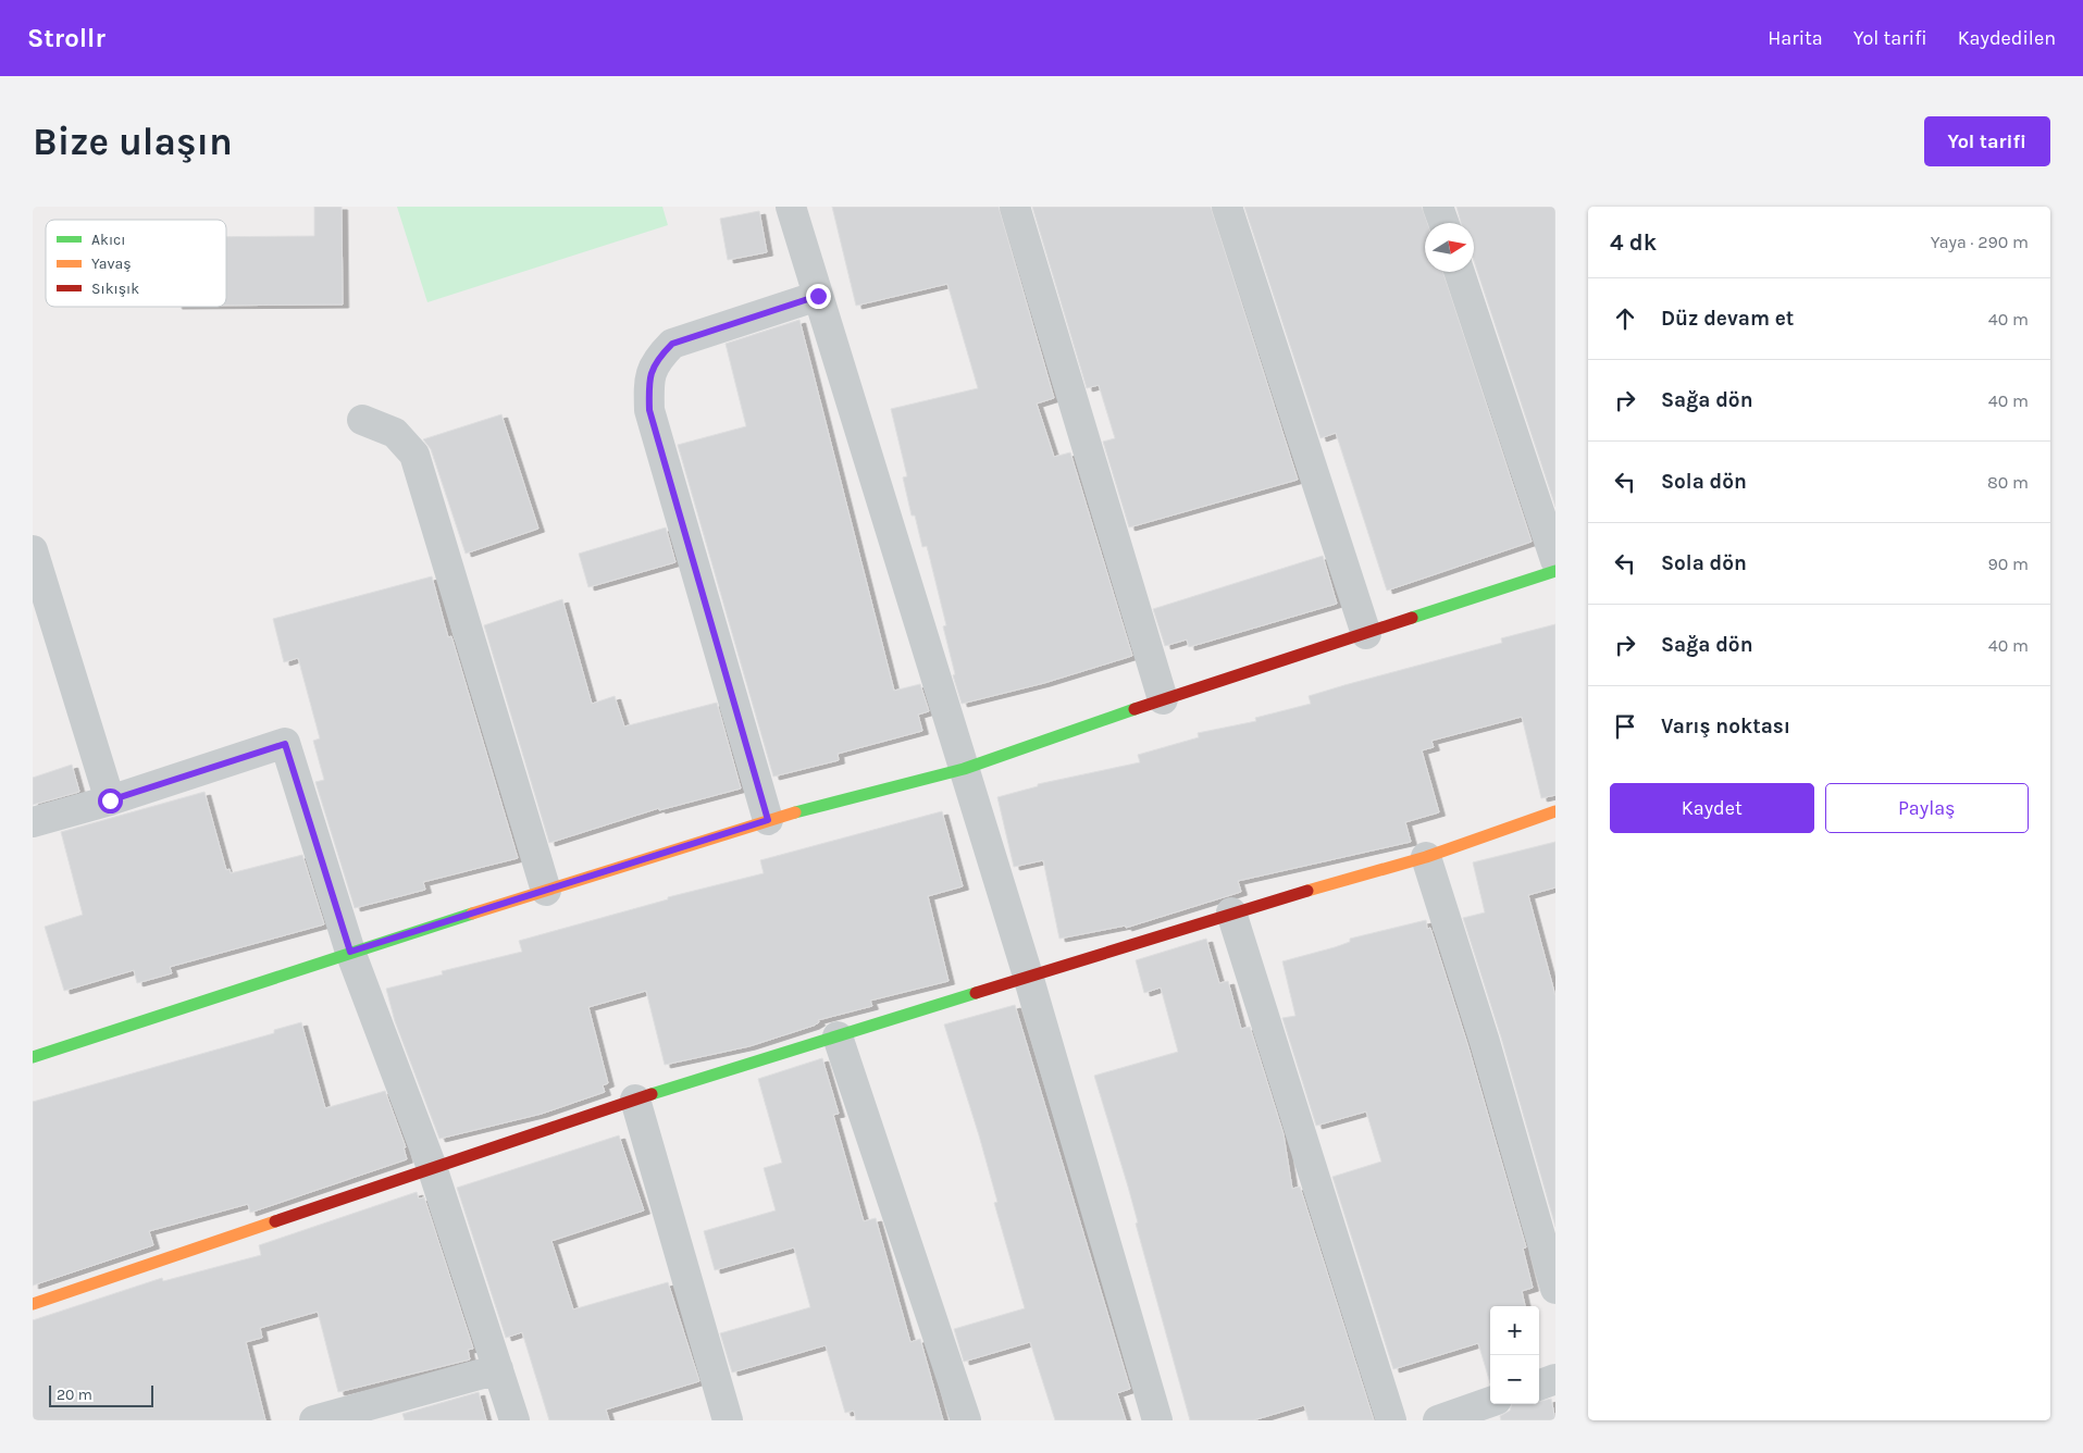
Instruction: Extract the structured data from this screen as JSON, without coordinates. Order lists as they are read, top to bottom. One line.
{"legend":["Akıcı","Yavaş","Sıkışık"],"scale_bar":"20 m","north":"right","page":{"header":"Strollr","nav":["Harita","Yol tarifi","Kaydedilen"],"buttons":["Yol tarifi",["Kaydet","Paylaş"]],"title":"Bize ulaşın","heading":["4 dk","Yaya · 290 m"],"list":[["Düz devam et","40 m"],["Sağa dön","40 m"],["Sola dön","80 m"],["Sola dön","90 m"],["Sağa dön","40 m"],"Varış noktası"],"map_buttons":["+","−"],"scale":"20 m"}}
